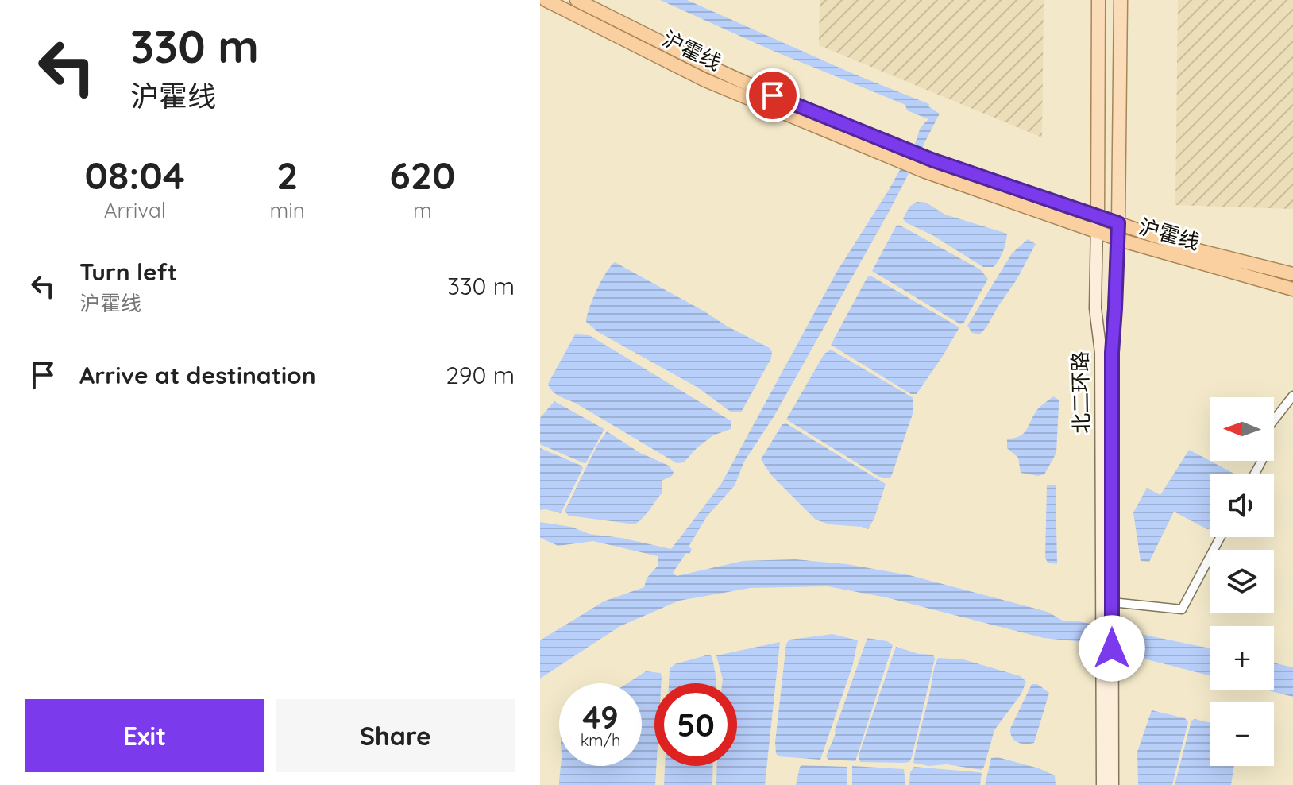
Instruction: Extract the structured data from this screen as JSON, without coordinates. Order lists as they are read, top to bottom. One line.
{"streets":{"highway":["沪霍线"],"main road":["北二环路"]},"crossings":[["沪霍线","北二环路"]],"north":"left","page":{"turn":["330 m","沪霍线"],"eta":["08:04","Arrival","2","min","620","m"],"list":[{"name":"Turn left","note":"沪霍线","value":"330 m"},{"name":"Arrive at destination","value":"290 m"}],"map_buttons":["+","−"],"speed":"49 km/h","limit":"50","buttons":["Exit","Share"]}}
